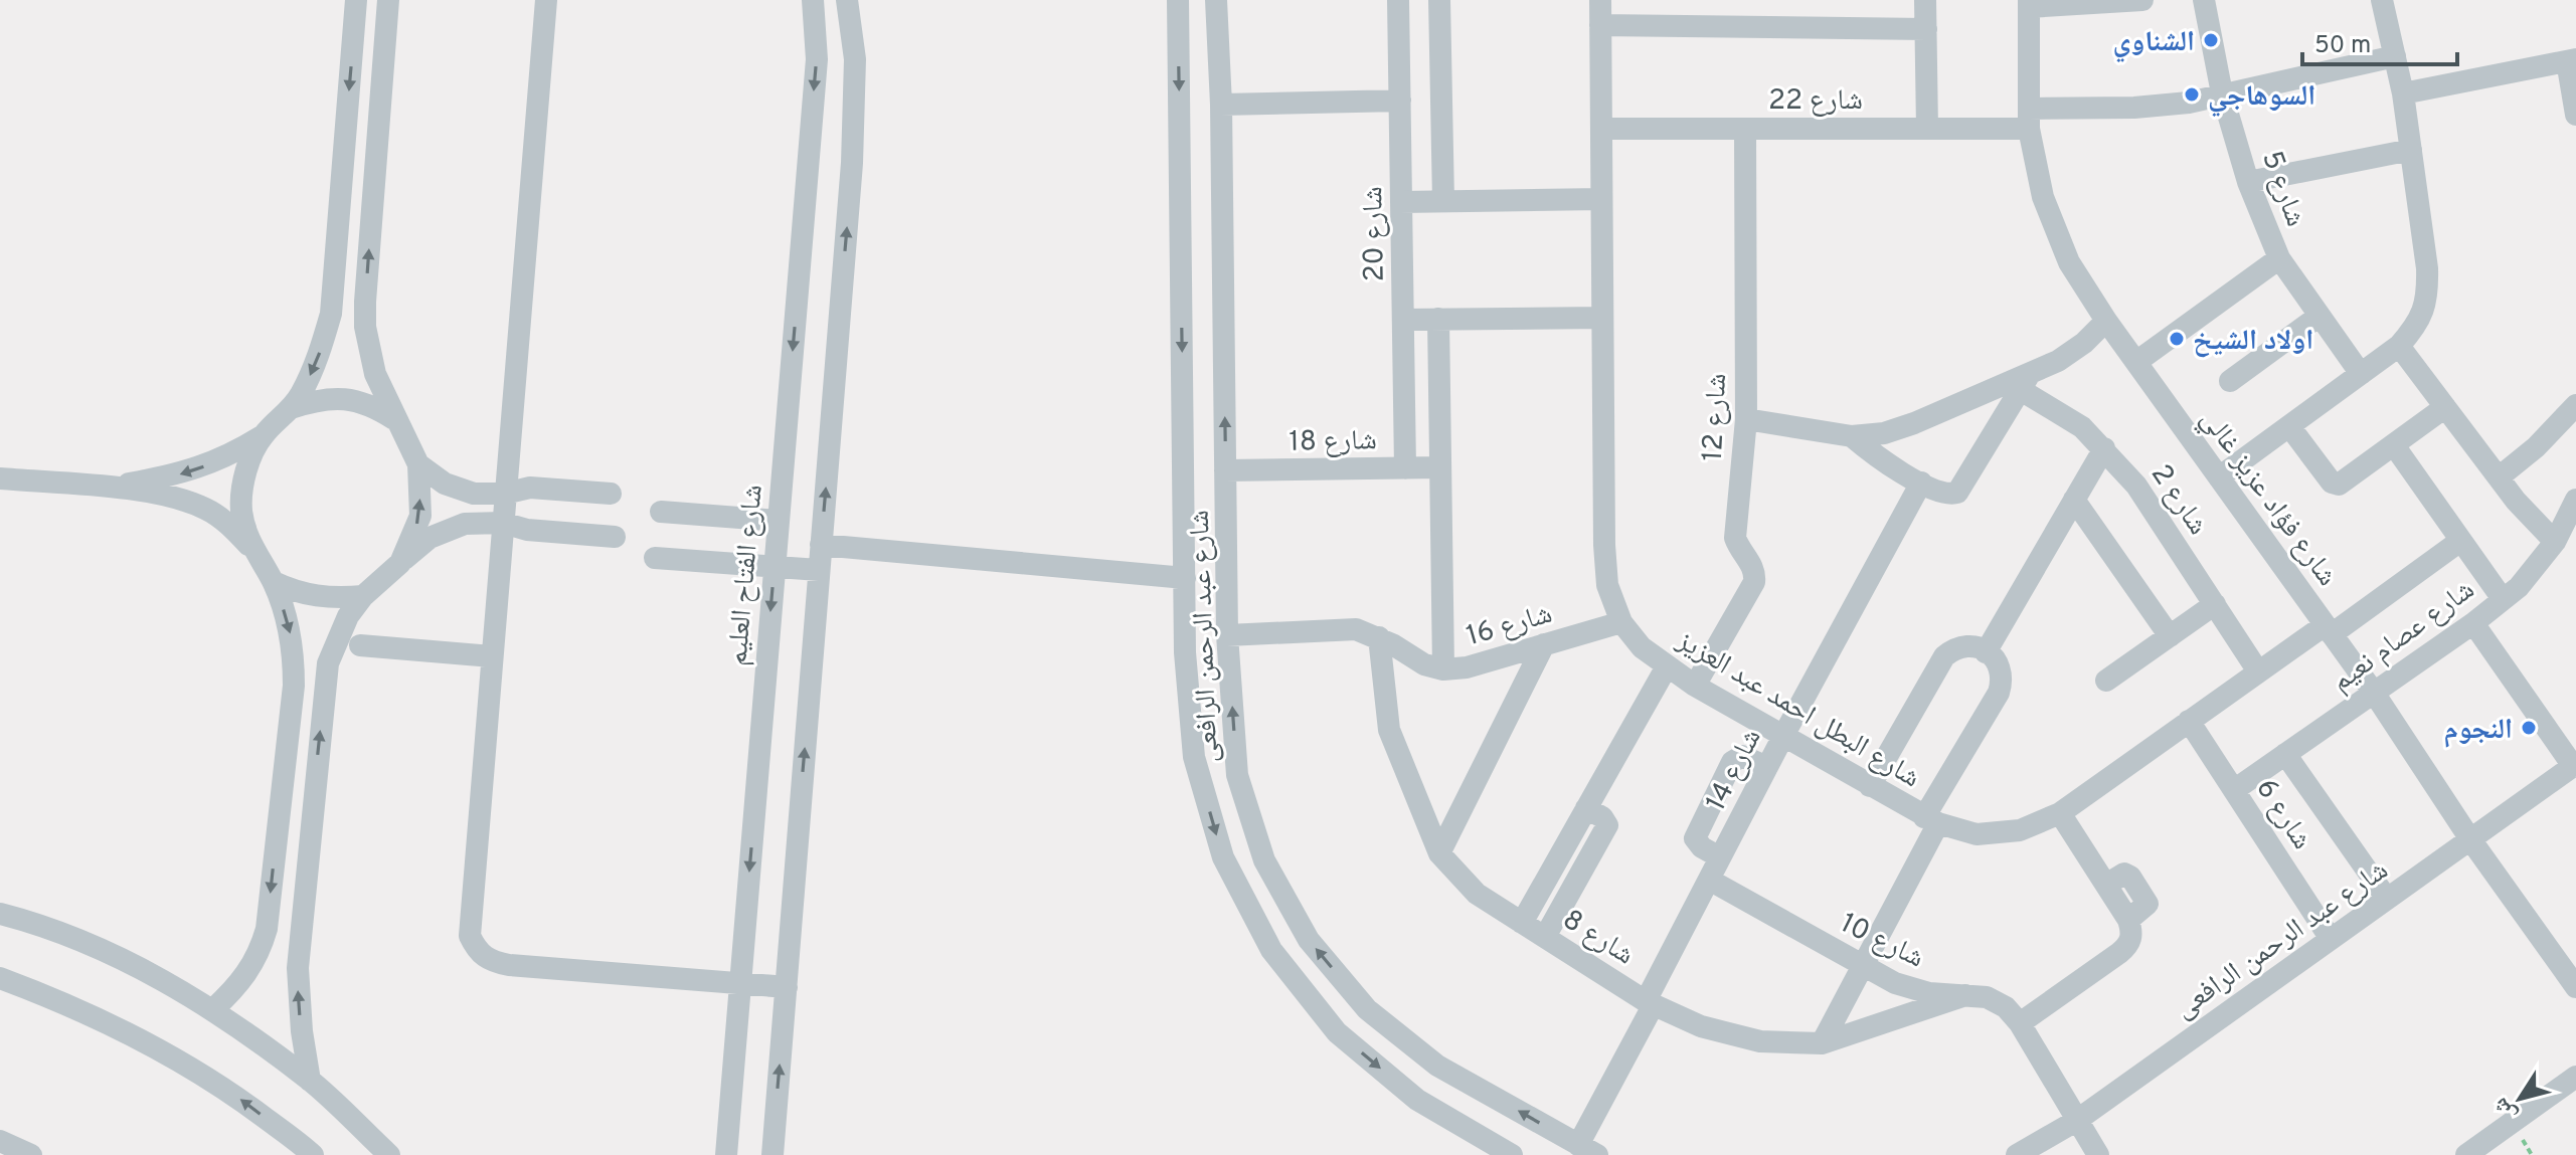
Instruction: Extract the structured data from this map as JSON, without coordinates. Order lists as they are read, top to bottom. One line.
{"streets":{"street":["شارع 22","شارع 5","شارع 20","شارع 12","شارع 18","شارع فؤاد عزيز غالي","شارع 2","شارع الفتاح العليم","شارع 16","شارع عصام نعيم","شارع عبد الرحمن الرافعى","شارع البطل احمد عبد العزيز","شارع 14","شارع 6","شارع 8","شارع 10"]},"crossings":[["شارع 22","شارع 5"],["شارع 22","شارع 12"],["شارع 22","شارع فؤاد عزيز غالي"],["شارع 22","شارع البطل احمد عبد العزيز"],["شارع 20","شارع 18"],["شارع 12","شارع البطل احمد عبد العزيز"],["شارع 18","شارع عبد الرحمن الرافعى"],["شارع فؤاد عزيز غالي","شارع عصام نعيم"],["شارع فؤاد عزيز غالي","شارع عبد الرحمن الرافعى"],["شارع فؤاد عزيز غالي","شارع البطل احمد عبد العزيز"],["شارع 2","شارع البطل احمد عبد العزيز"],["شارع 16","شارع عبد الرحمن الرافعى"],["شارع 16","شارع البطل احمد عبد العزيز"],["شارع 16","شارع 8"],["شارع عصام نعيم","شارع 6"],["شارع عبد الرحمن الرافعى","شارع 14"],["شارع عبد الرحمن الرافعى","شارع 6"],["شارع عبد الرحمن الرافعى","شارع 10"],["شارع البطل احمد عبد العزيز","شارع 14"],["شارع البطل احمد عبد العزيز","شارع 6"],["شارع 14","شارع 8"],["شارع 14","شارع 10"],["شارع 8","شارع 10"]],"places":["الشناوي","السوهاجي","اولاد الشيخ","النجوم"],"scale_bar":"50 m","north":"bottom left"}
